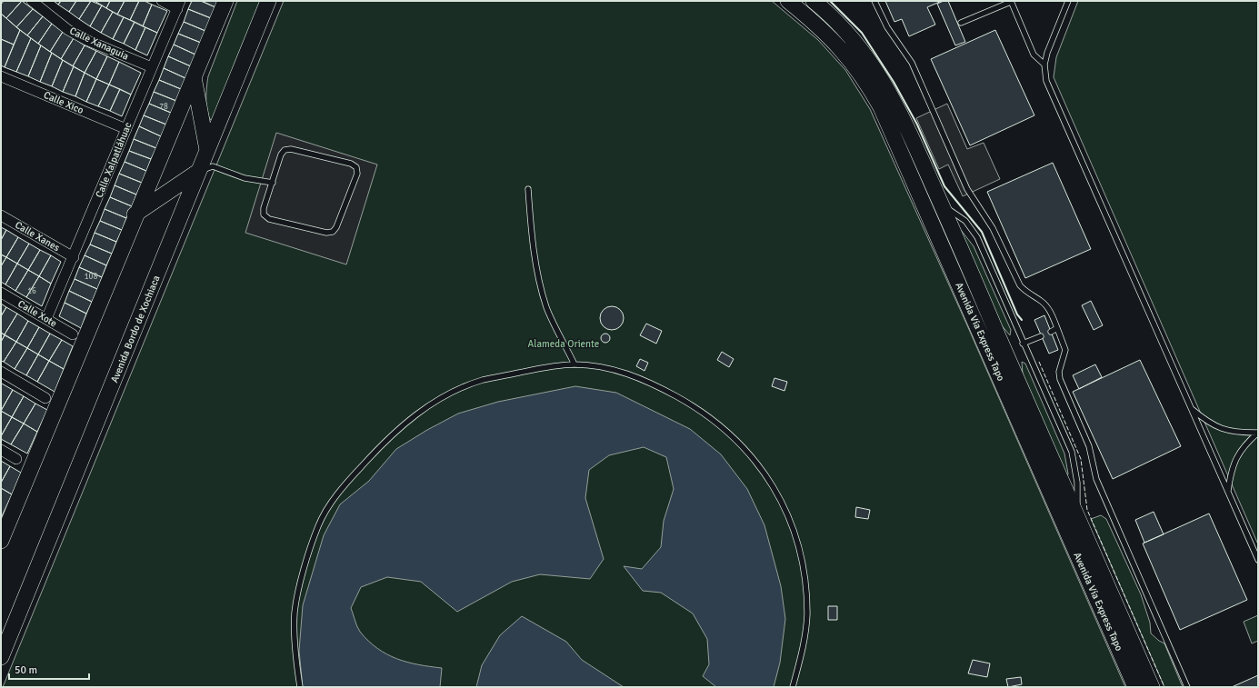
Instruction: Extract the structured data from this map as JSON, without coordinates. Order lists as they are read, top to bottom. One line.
{"streets":{"main road":["Avenida Bordo de Xochiaca","Avenida Vía Express Tapo"],"street":["Calle Xanaguia","Calle Xico","Calle Xalpatláhuac","Calle Xanes","Calle Xote"]},"crossings":[["Calle Xanaguia","Calle Xalpatláhuac"],["Calle Xico","Calle Xalpatláhuac"],["Calle Xalpatláhuac","Calle Xanes"],["Calle Xalpatláhuac","Calle Xote"]],"parks":["Alameda Oriente"],"house_numbers":["78","108","16"],"scale_bar":"50 m"}
